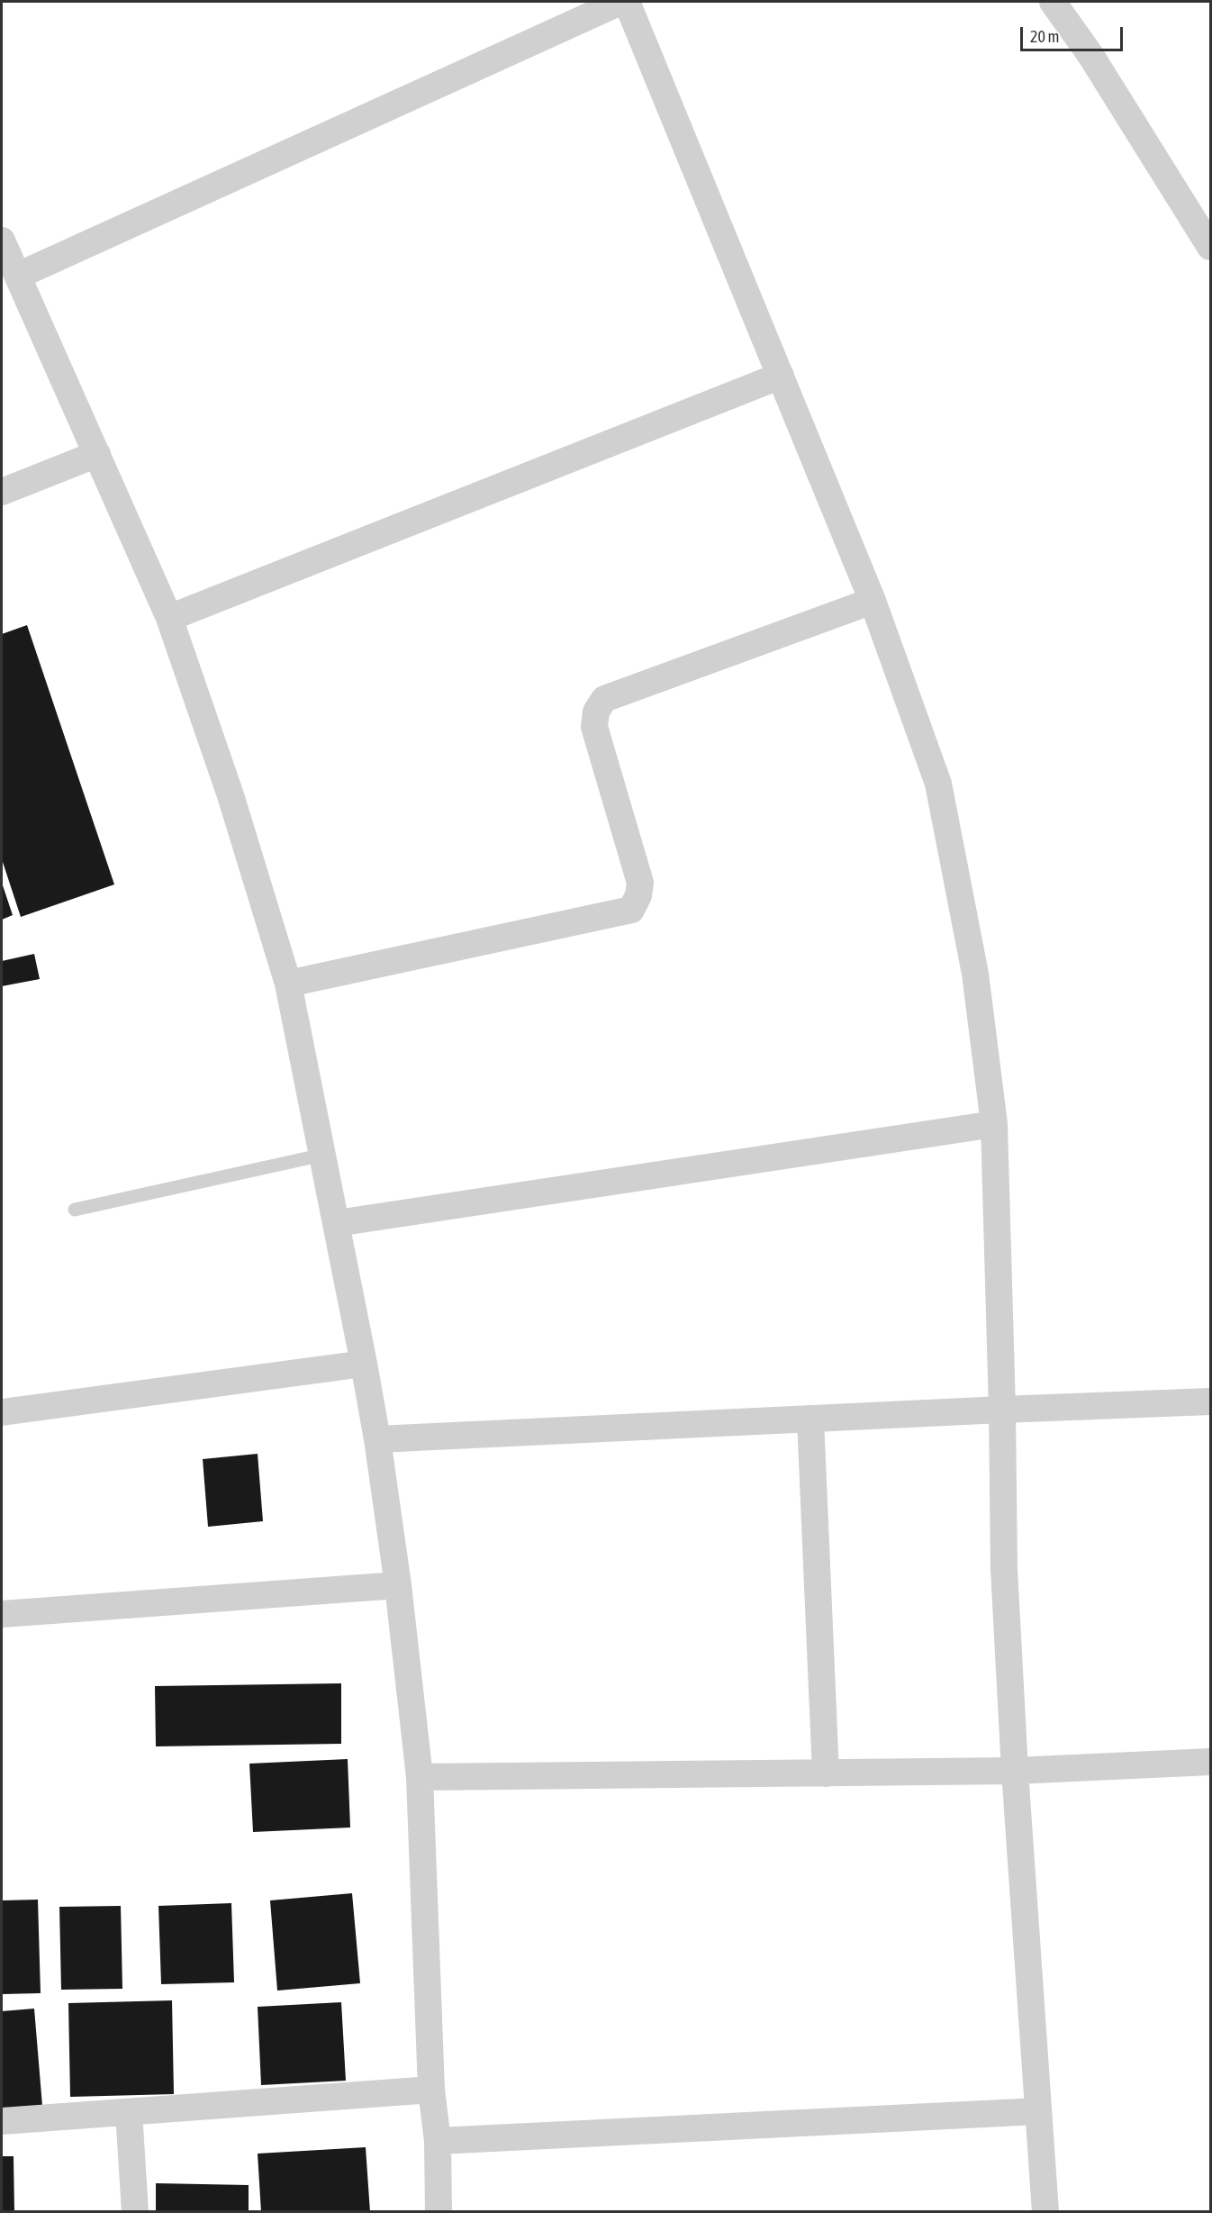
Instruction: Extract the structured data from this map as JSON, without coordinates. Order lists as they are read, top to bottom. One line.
{"scale_bar":"20 m"}
